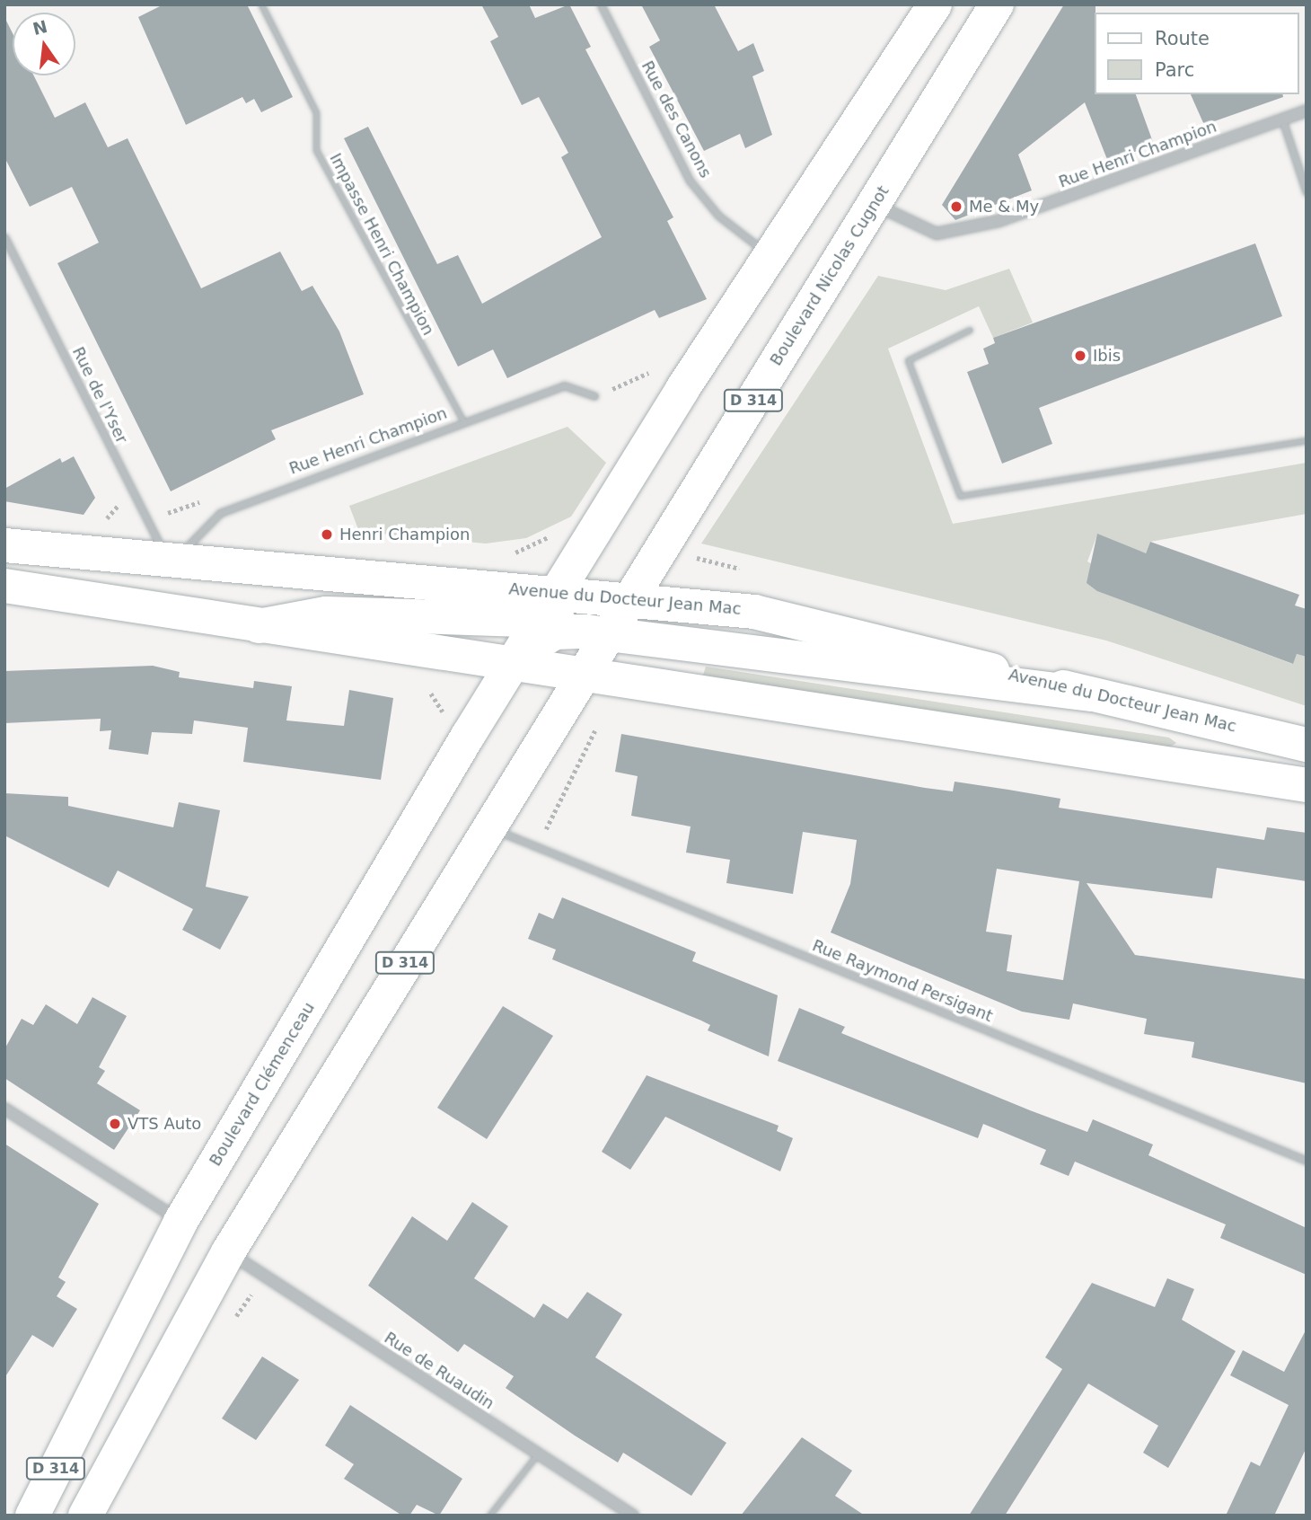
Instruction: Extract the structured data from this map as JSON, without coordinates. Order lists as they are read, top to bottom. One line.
{"streets":{"main road":["Boulevard Nicolas Cugnot","D 314","Avenue du Docteur Jean Mac","Boulevard Clémenceau"],"street":["Rue des Canons","Rue Henri Champion","Rue de l'Yser","Rue Raymond Persigant","Rue de Ruaudin"],"lane":["Impasse Henri Champion"]},"crossings":[["Rue des Canons","D 314"],["Rue Henri Champion","Impasse Henri Champion"],["Rue Henri Champion","Boulevard Nicolas Cugnot"],["Rue Henri Champion","Rue de l'Yser"],["Rue Henri Champion","Avenue du Docteur Jean Mac"],["Boulevard Nicolas Cugnot","D 314"],["Boulevard Nicolas Cugnot","Avenue du Docteur Jean Mac"],["Rue de l'Yser","Avenue du Docteur Jean Mac"],["D 314","Avenue du Docteur Jean Mac"],["D 314","Rue Raymond Persigant"],["D 314","Boulevard Clémenceau"],["D 314","Rue de Ruaudin"]],"places":["Me & My","Ibis","Henri Champion","VTS Auto"],"legend":["Route","Parc"],"north":"top"}
